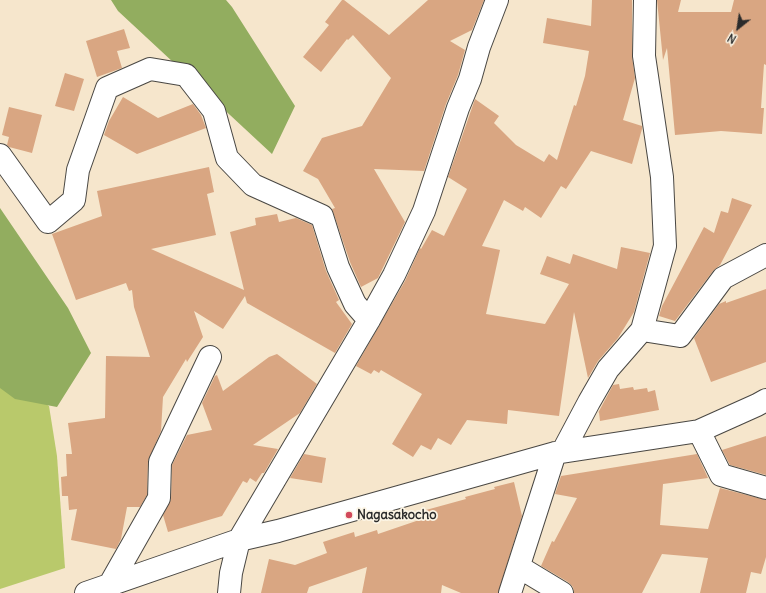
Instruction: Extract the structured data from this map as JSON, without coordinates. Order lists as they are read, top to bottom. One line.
{"places":["Nagasakocho"],"north":"bottom left"}
